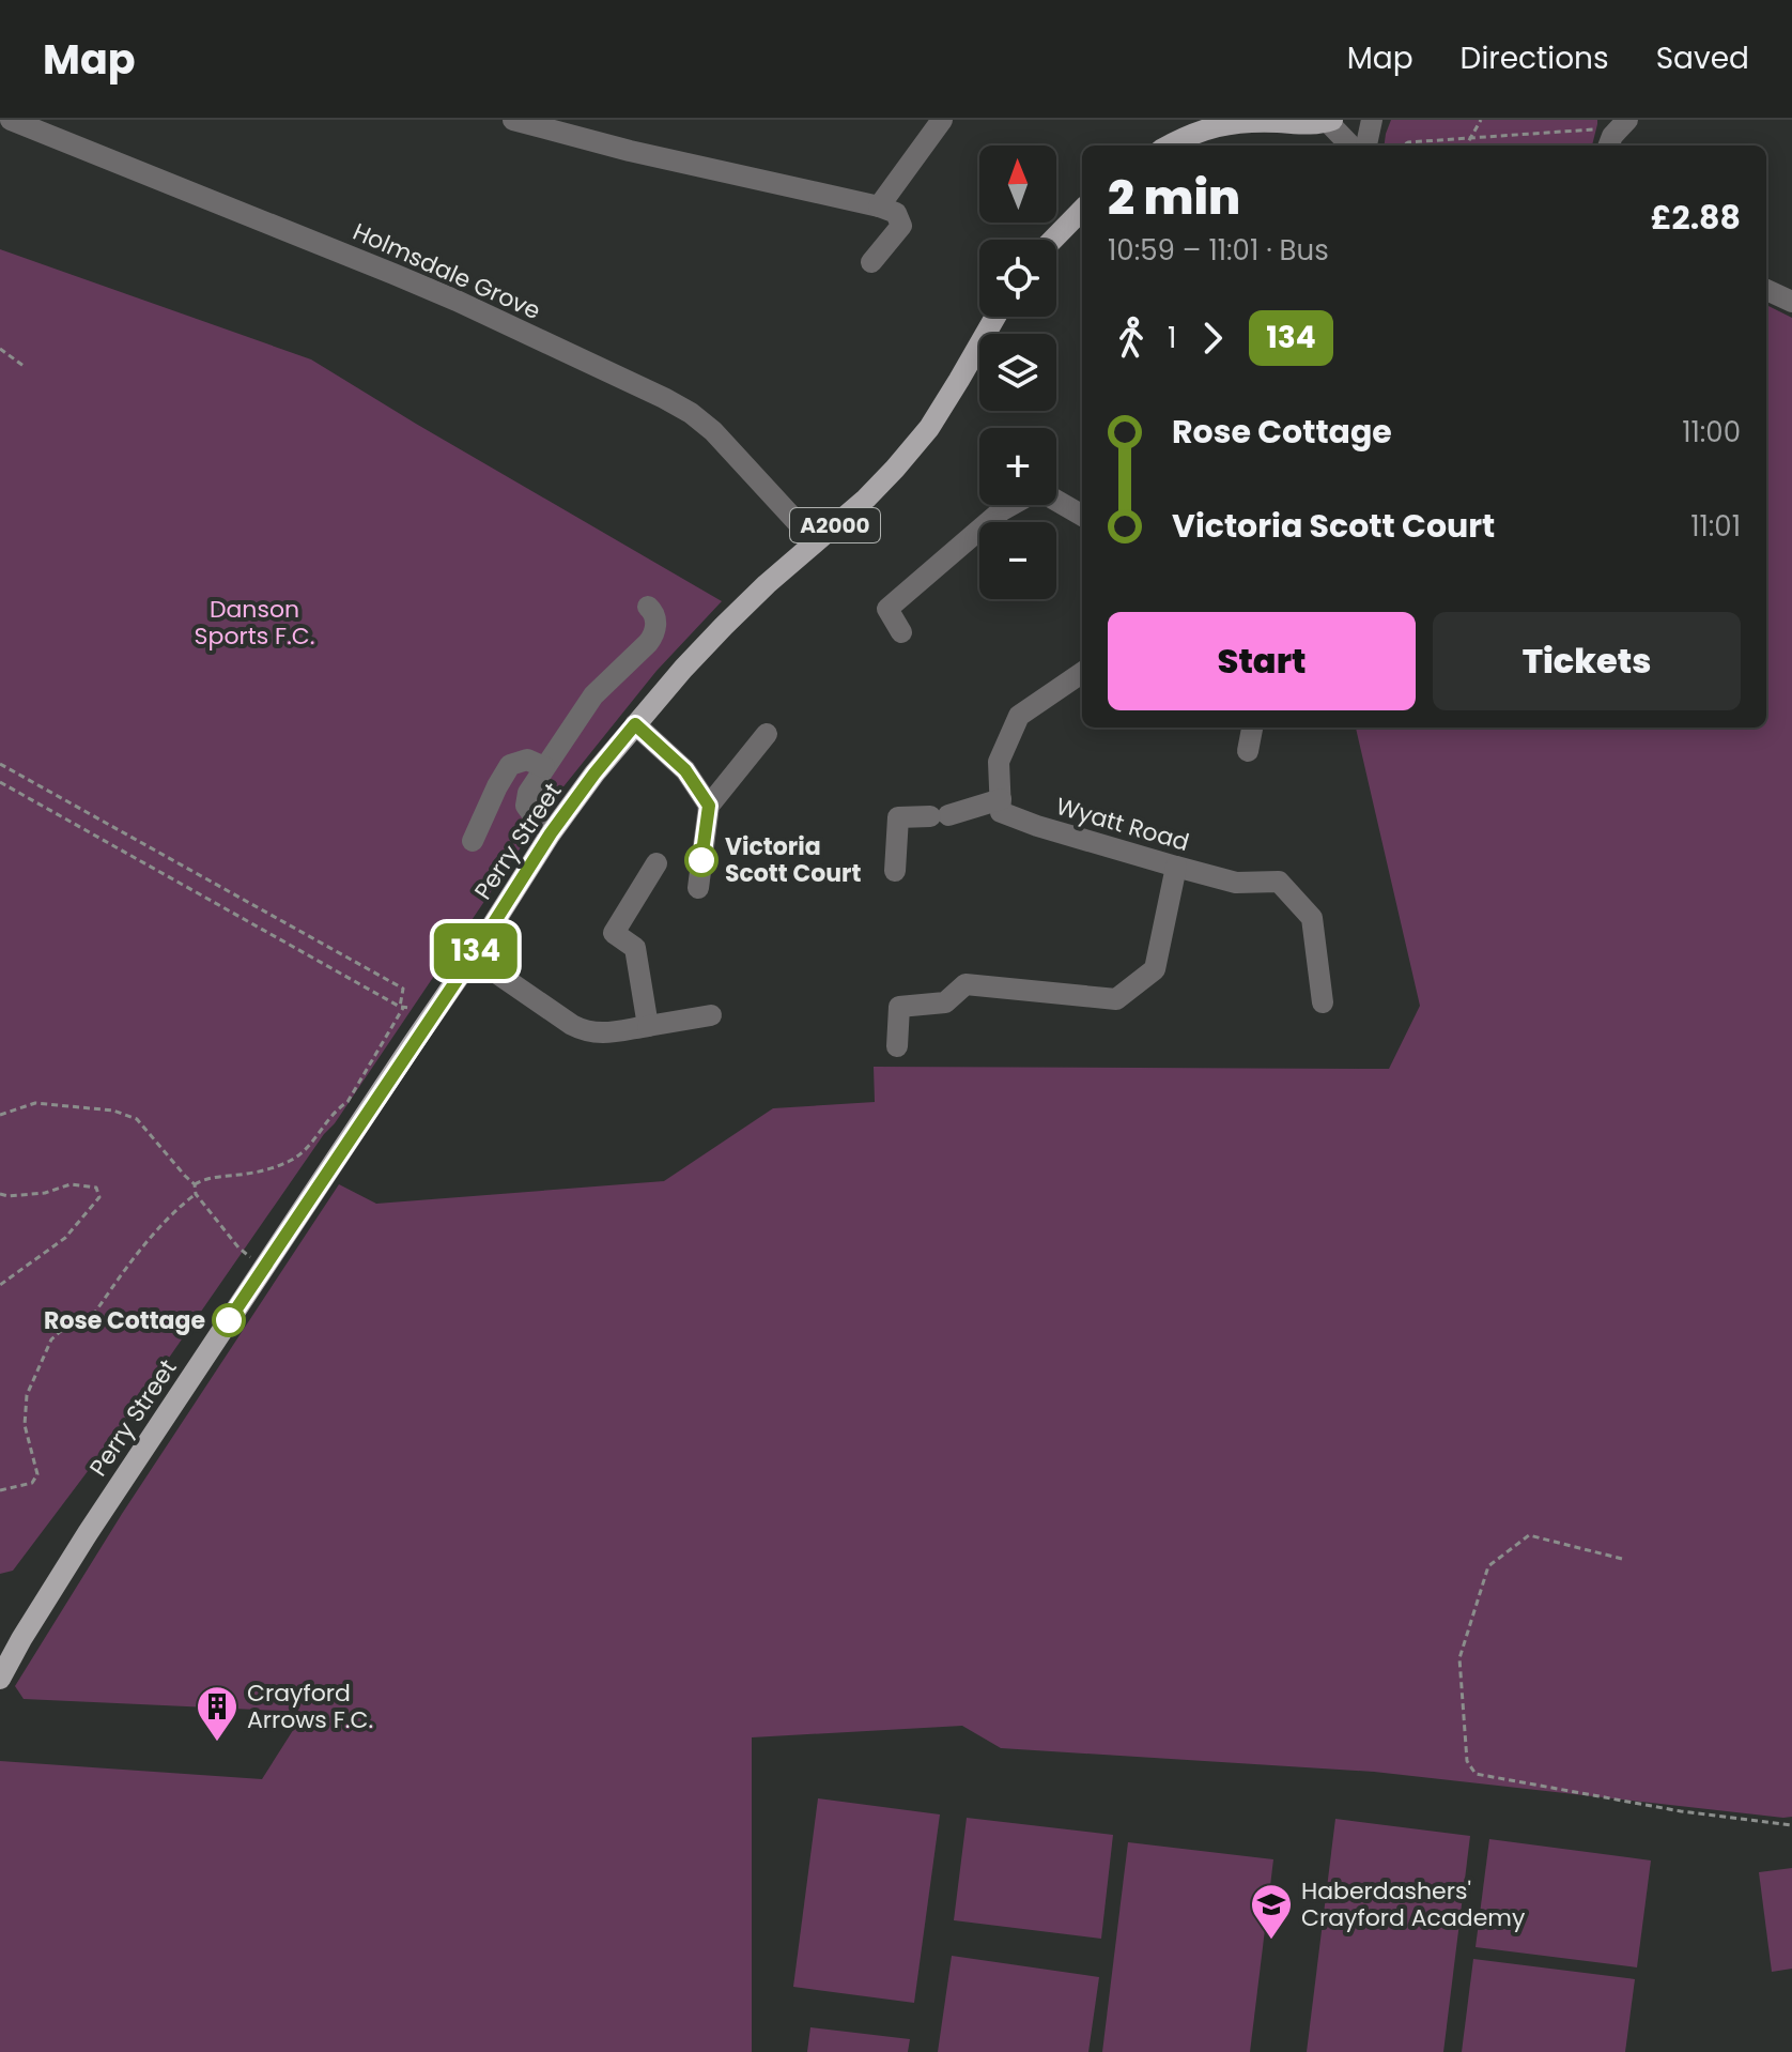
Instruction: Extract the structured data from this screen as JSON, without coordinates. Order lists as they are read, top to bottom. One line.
{"streets":{"main road":["A2000","Perry Street"],"street":["Holmsdale Grove","Wyatt Road"]},"crossings":[["Holmsdale Grove","Perry Street"]],"parks":["Danson Sports F.C."],"places":{"other":["Victoria Scott Court","Rose Cottage"],"building":["Crayford Arrows F.C."],"school or university":["Haberdashers' Crayford Academy"]},"lines":["bus line 134"],"north":"top","page":{"header":"Map","nav":["Map","Directions","Saved"],"on_map":"134","map_buttons":["+","−"],"heading":["2 min","10:59 – 11:01 · Bus","£2.88"],"legs":["1","134"],"list":[{"name":"Rose Cottage","value":"11:00"},{"name":"Victoria Scott Court","value":"11:01"}],"buttons":["Start","Tickets"]}}
